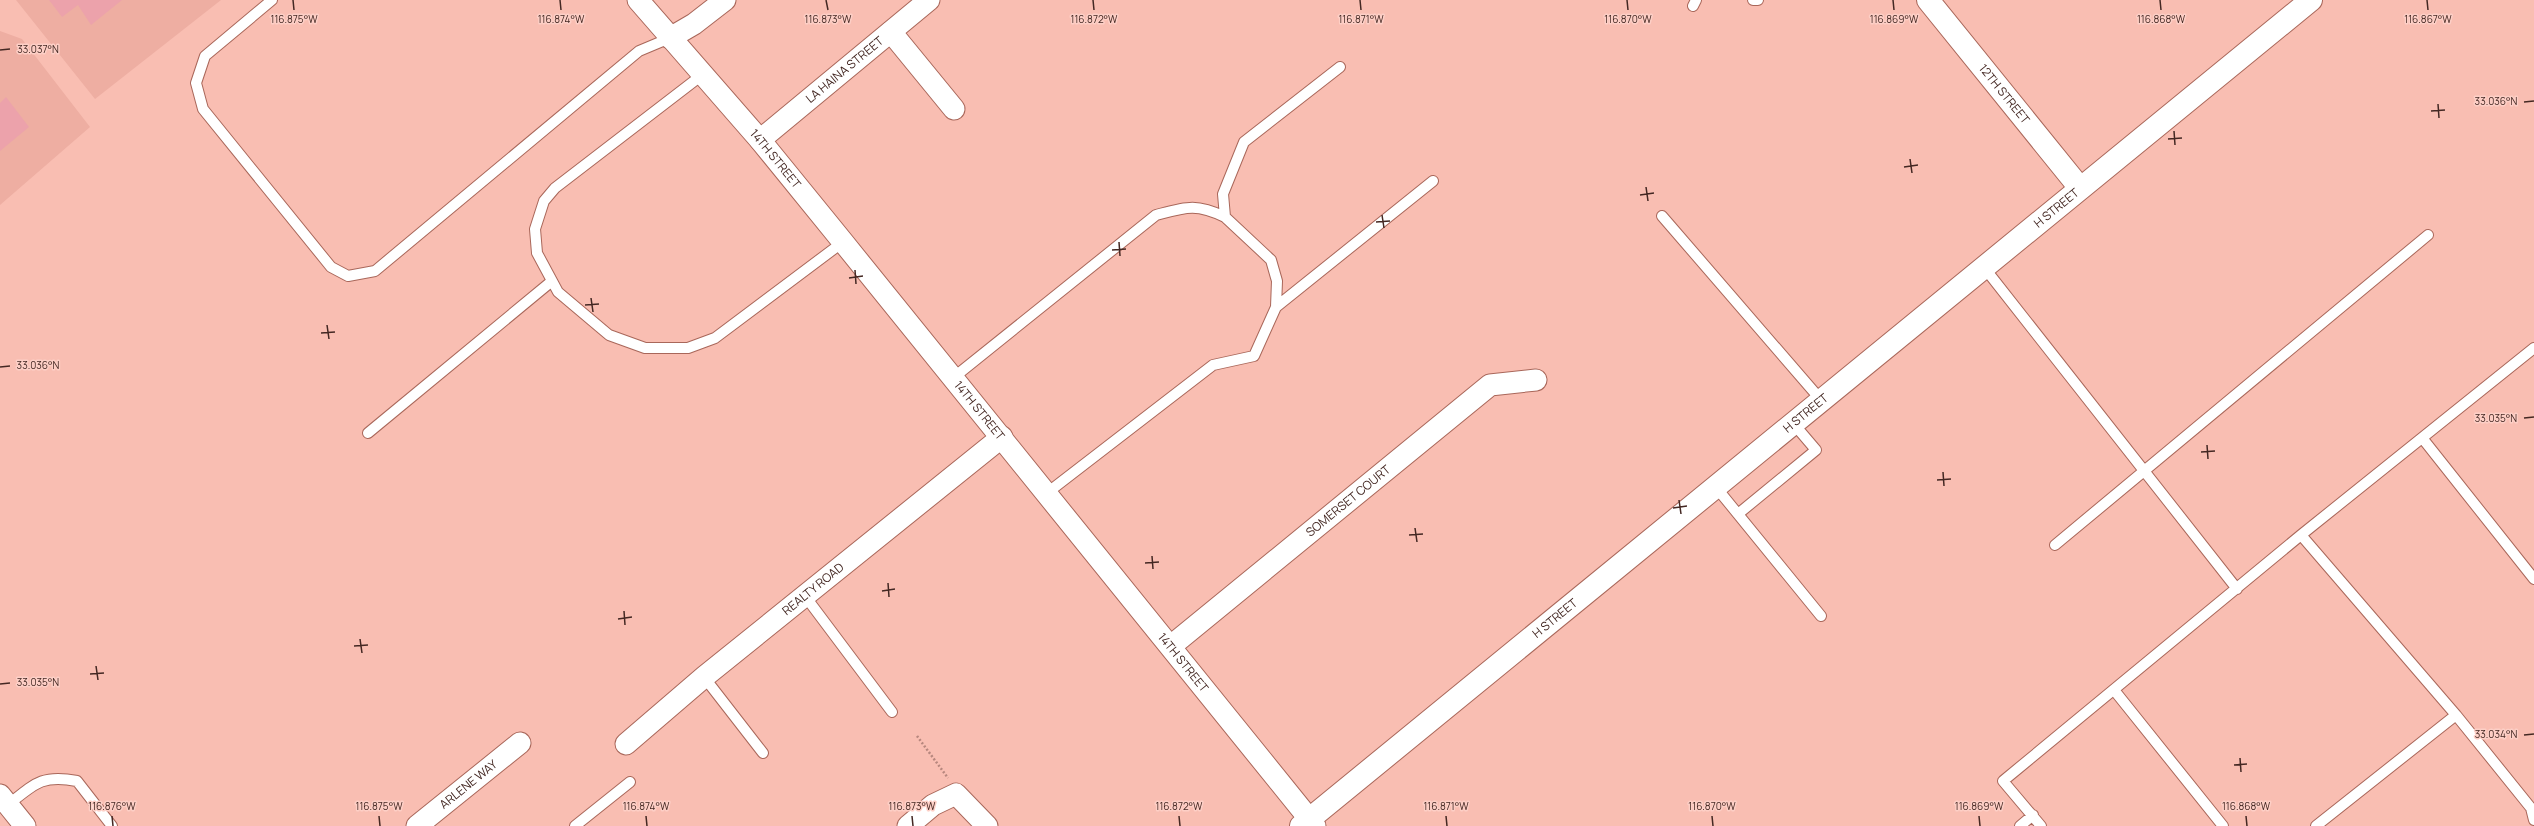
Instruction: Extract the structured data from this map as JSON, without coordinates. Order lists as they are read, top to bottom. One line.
{"streets":{"street":["LA HAINA STREET","12TH STREET","14TH STREET","H STREET","SOMERSET COURT","REALTY ROAD","ARLENE WAY"]},"crossings":[["LA HAINA STREET","14TH STREET"],["12TH STREET","H STREET"],["14TH STREET","H STREET"],["14TH STREET","SOMERSET COURT"],["14TH STREET","REALTY ROAD"]],"coordinates":["116.875°W","116.874°W","116.873°W","116.872°W","116.871°W","116.870°W","116.869°W","116.868°W","116.867°W","33.037°N","33.036°N","33.035°N","33.034°N","116.876°W"]}
